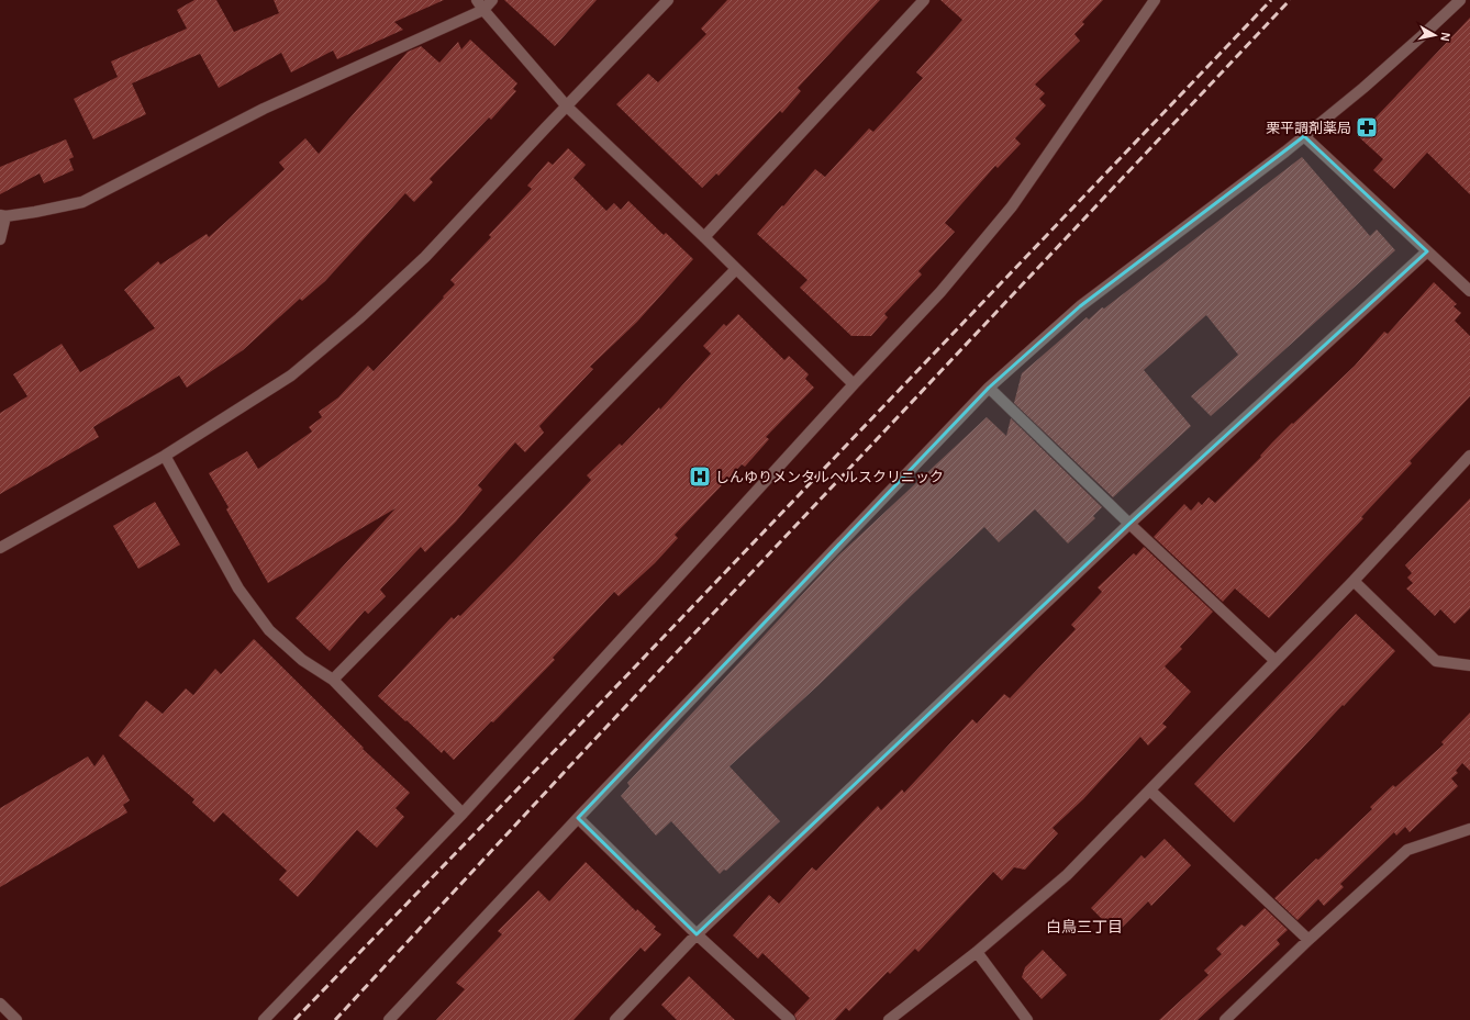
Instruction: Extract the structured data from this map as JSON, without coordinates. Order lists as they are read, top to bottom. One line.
{"districts":["白鳥三丁目"],"places":{"pharmacy":["栗平調剤薬局"],"hospital":["しんゆりメンタルヘルスクリニック"]},"north":"right"}
